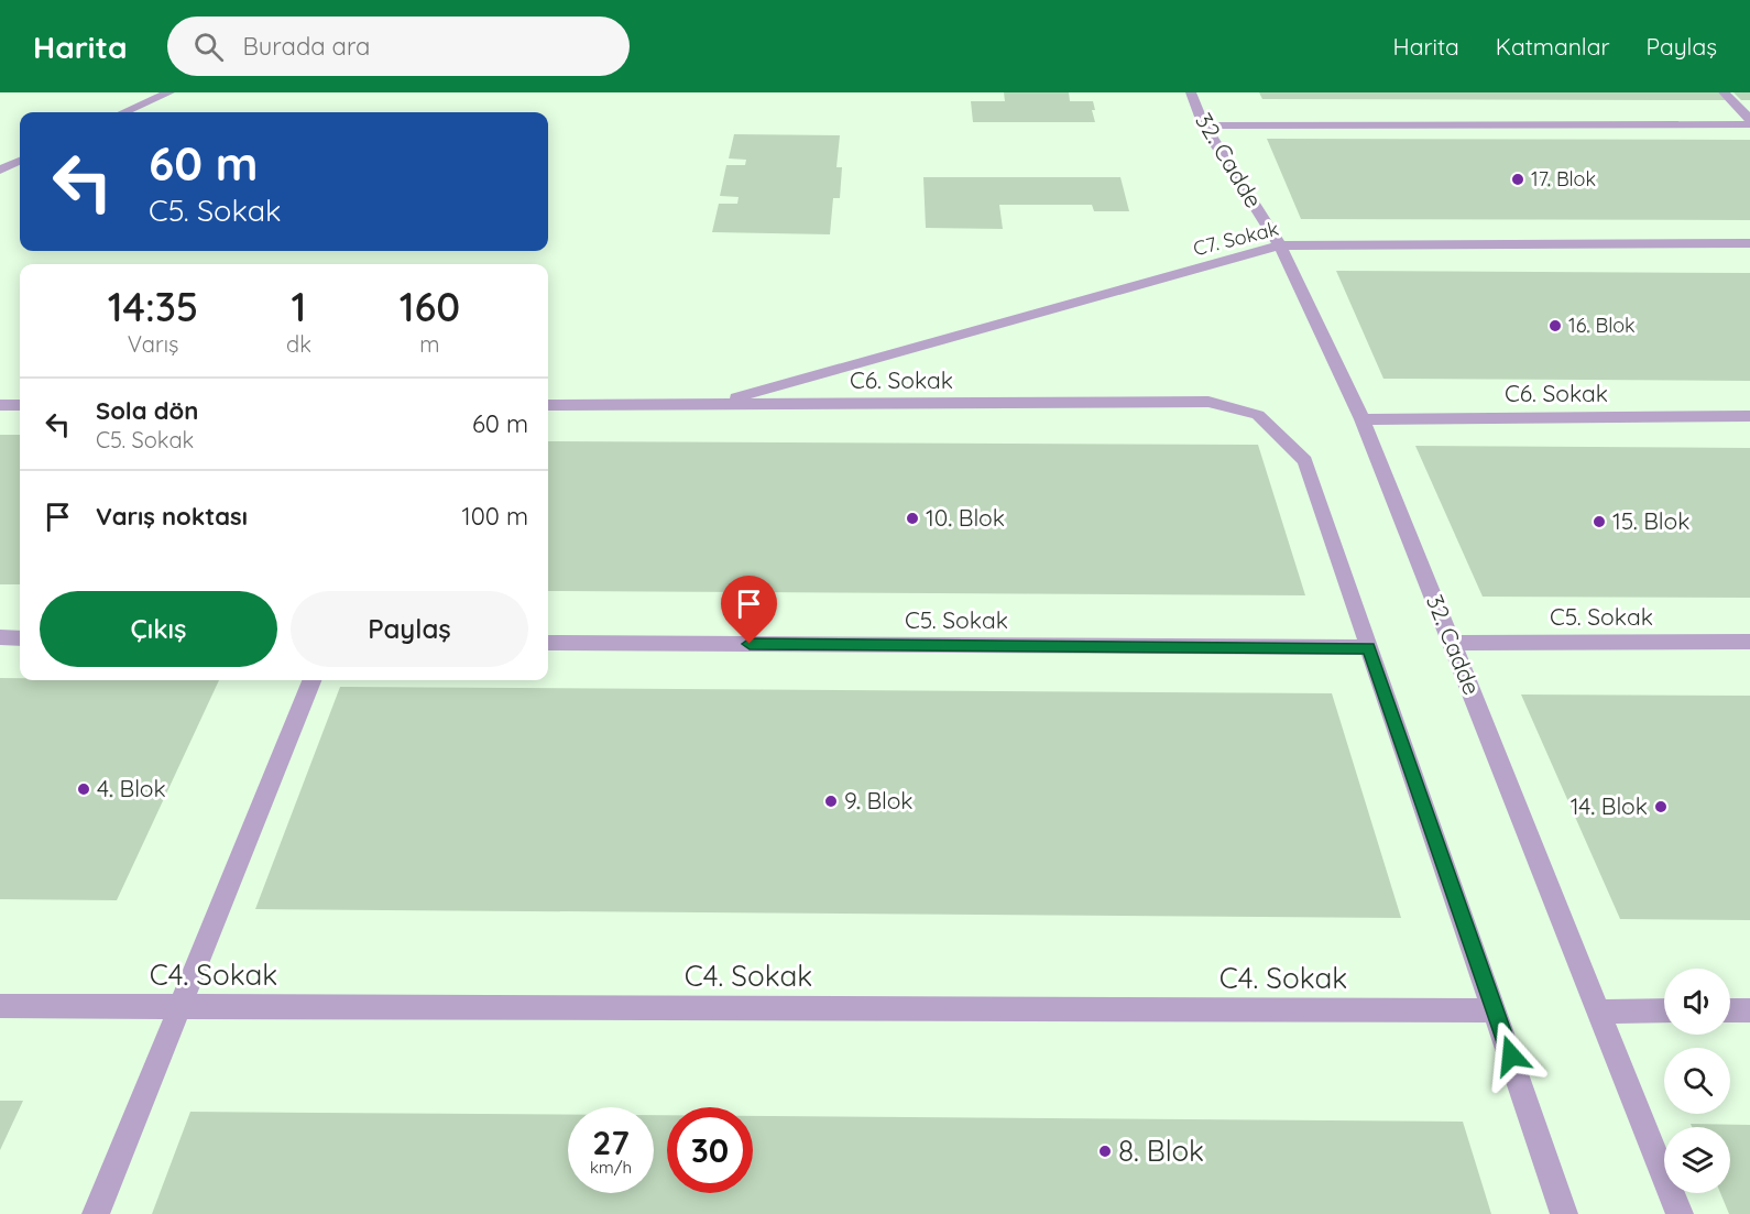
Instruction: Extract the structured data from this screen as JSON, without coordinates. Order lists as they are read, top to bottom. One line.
{"streets":{"street":["32. Cadde","C7. Sokak","C6. Sokak","C5. Sokak","C4. Sokak"]},"crossings":[["32. Cadde","C7. Sokak"],["32. Cadde","C6. Sokak"],["32. Cadde","C5. Sokak"],["C7. Sokak","C6. Sokak"],["C6. Sokak","C5. Sokak"]],"places":["17. Blok","16. Blok","10. Blok","15. Blok","4. Blok","9. Blok","14. Blok","8. Blok"],"page":{"header":"Harita","search":"Burada ara","nav":["Harita","Katmanlar","Paylaş"],"turn":["60 m","C5. Sokak"],"eta":["14:35","Varış","1","dk","160","m"],"list":[{"name":"Sola dön","note":"C5. Sokak","value":"60 m"},{"name":"Varış noktası","value":"100 m"}],"buttons":["Çıkış","Paylaş"],"speed":"27 km/h","limit":"30"}}
